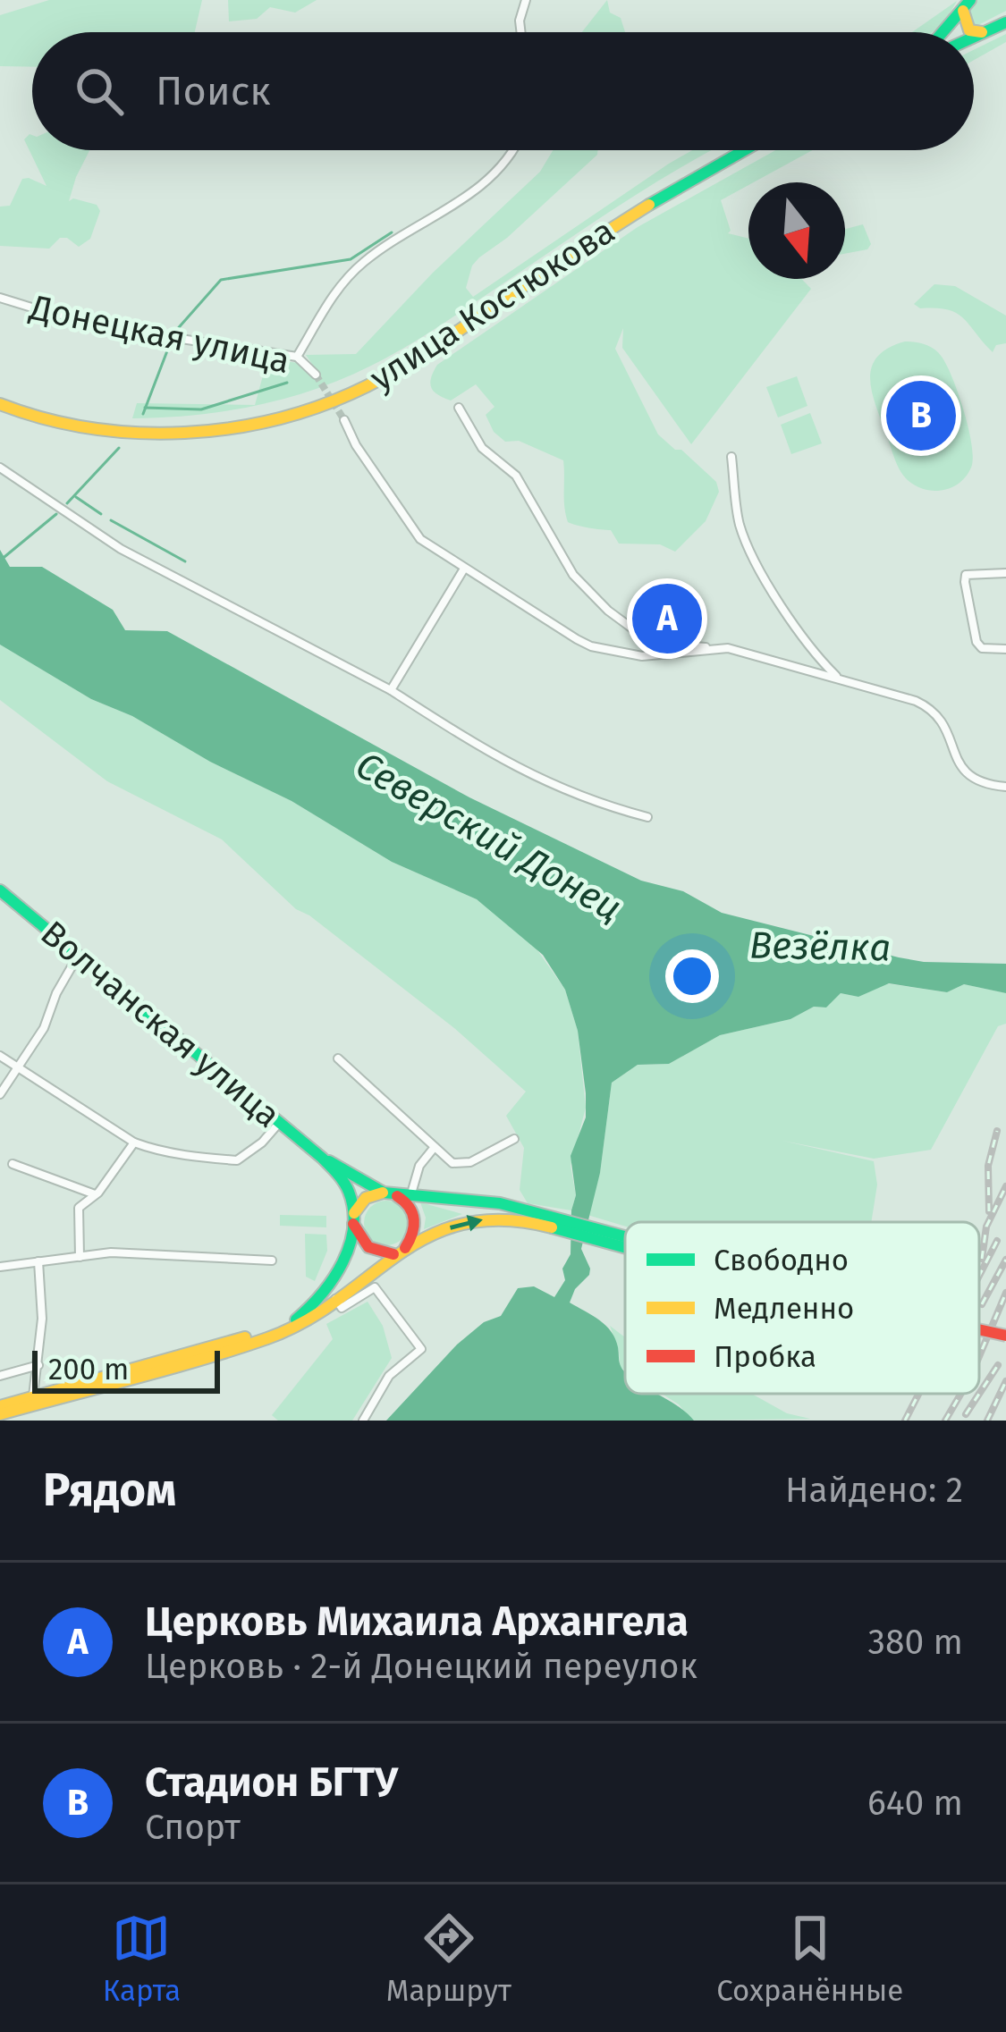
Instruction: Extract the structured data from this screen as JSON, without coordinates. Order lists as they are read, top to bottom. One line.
{"streets":{"main road":["улица Костюкова","Волчанская улица"],"street":["Донецкая улица"]},"water":["Северский Донец","Везёлка"],"legend":["Свободно","Медленно","Пробка"],"scale_bar":"200 m","north":"bottom","page":{"search":"Поиск","pins":["B","A"],"scale":"200 m","heading":["Рядом","Найдено: 2"],"list":[{"mark":"A","name":"Церковь Михаила Архангела","note":"Церковь · 2-й Донецкий переулок","value":"380 m"},{"mark":"B","name":"Стадион БГТУ","note":"Спорт","value":"640 m"}],"nav":["Карта","Маршрут","Сохранённые"]}}
